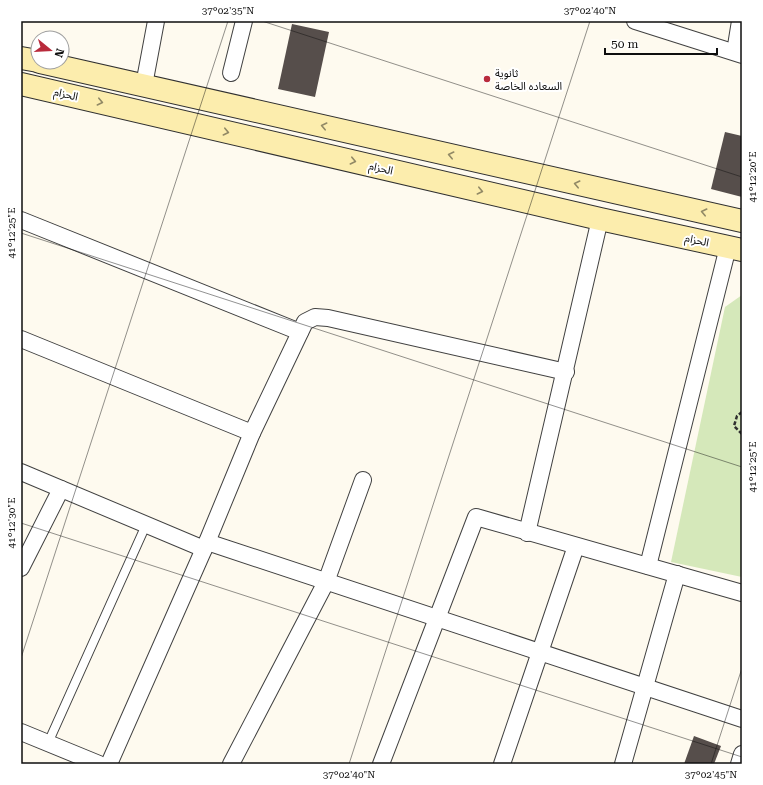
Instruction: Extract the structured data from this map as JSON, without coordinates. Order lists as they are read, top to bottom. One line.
{"streets":{"main road":["الحزام"]},"places":["ثانوية السعاده الخاصة"],"scale_bar":"50 m","north":"right","coordinates":["37°02'35\"N","37°02'40\"N","41°12'20\"E","41°12'25\"E","41°12'30\"E","37°02'45\"N"]}
